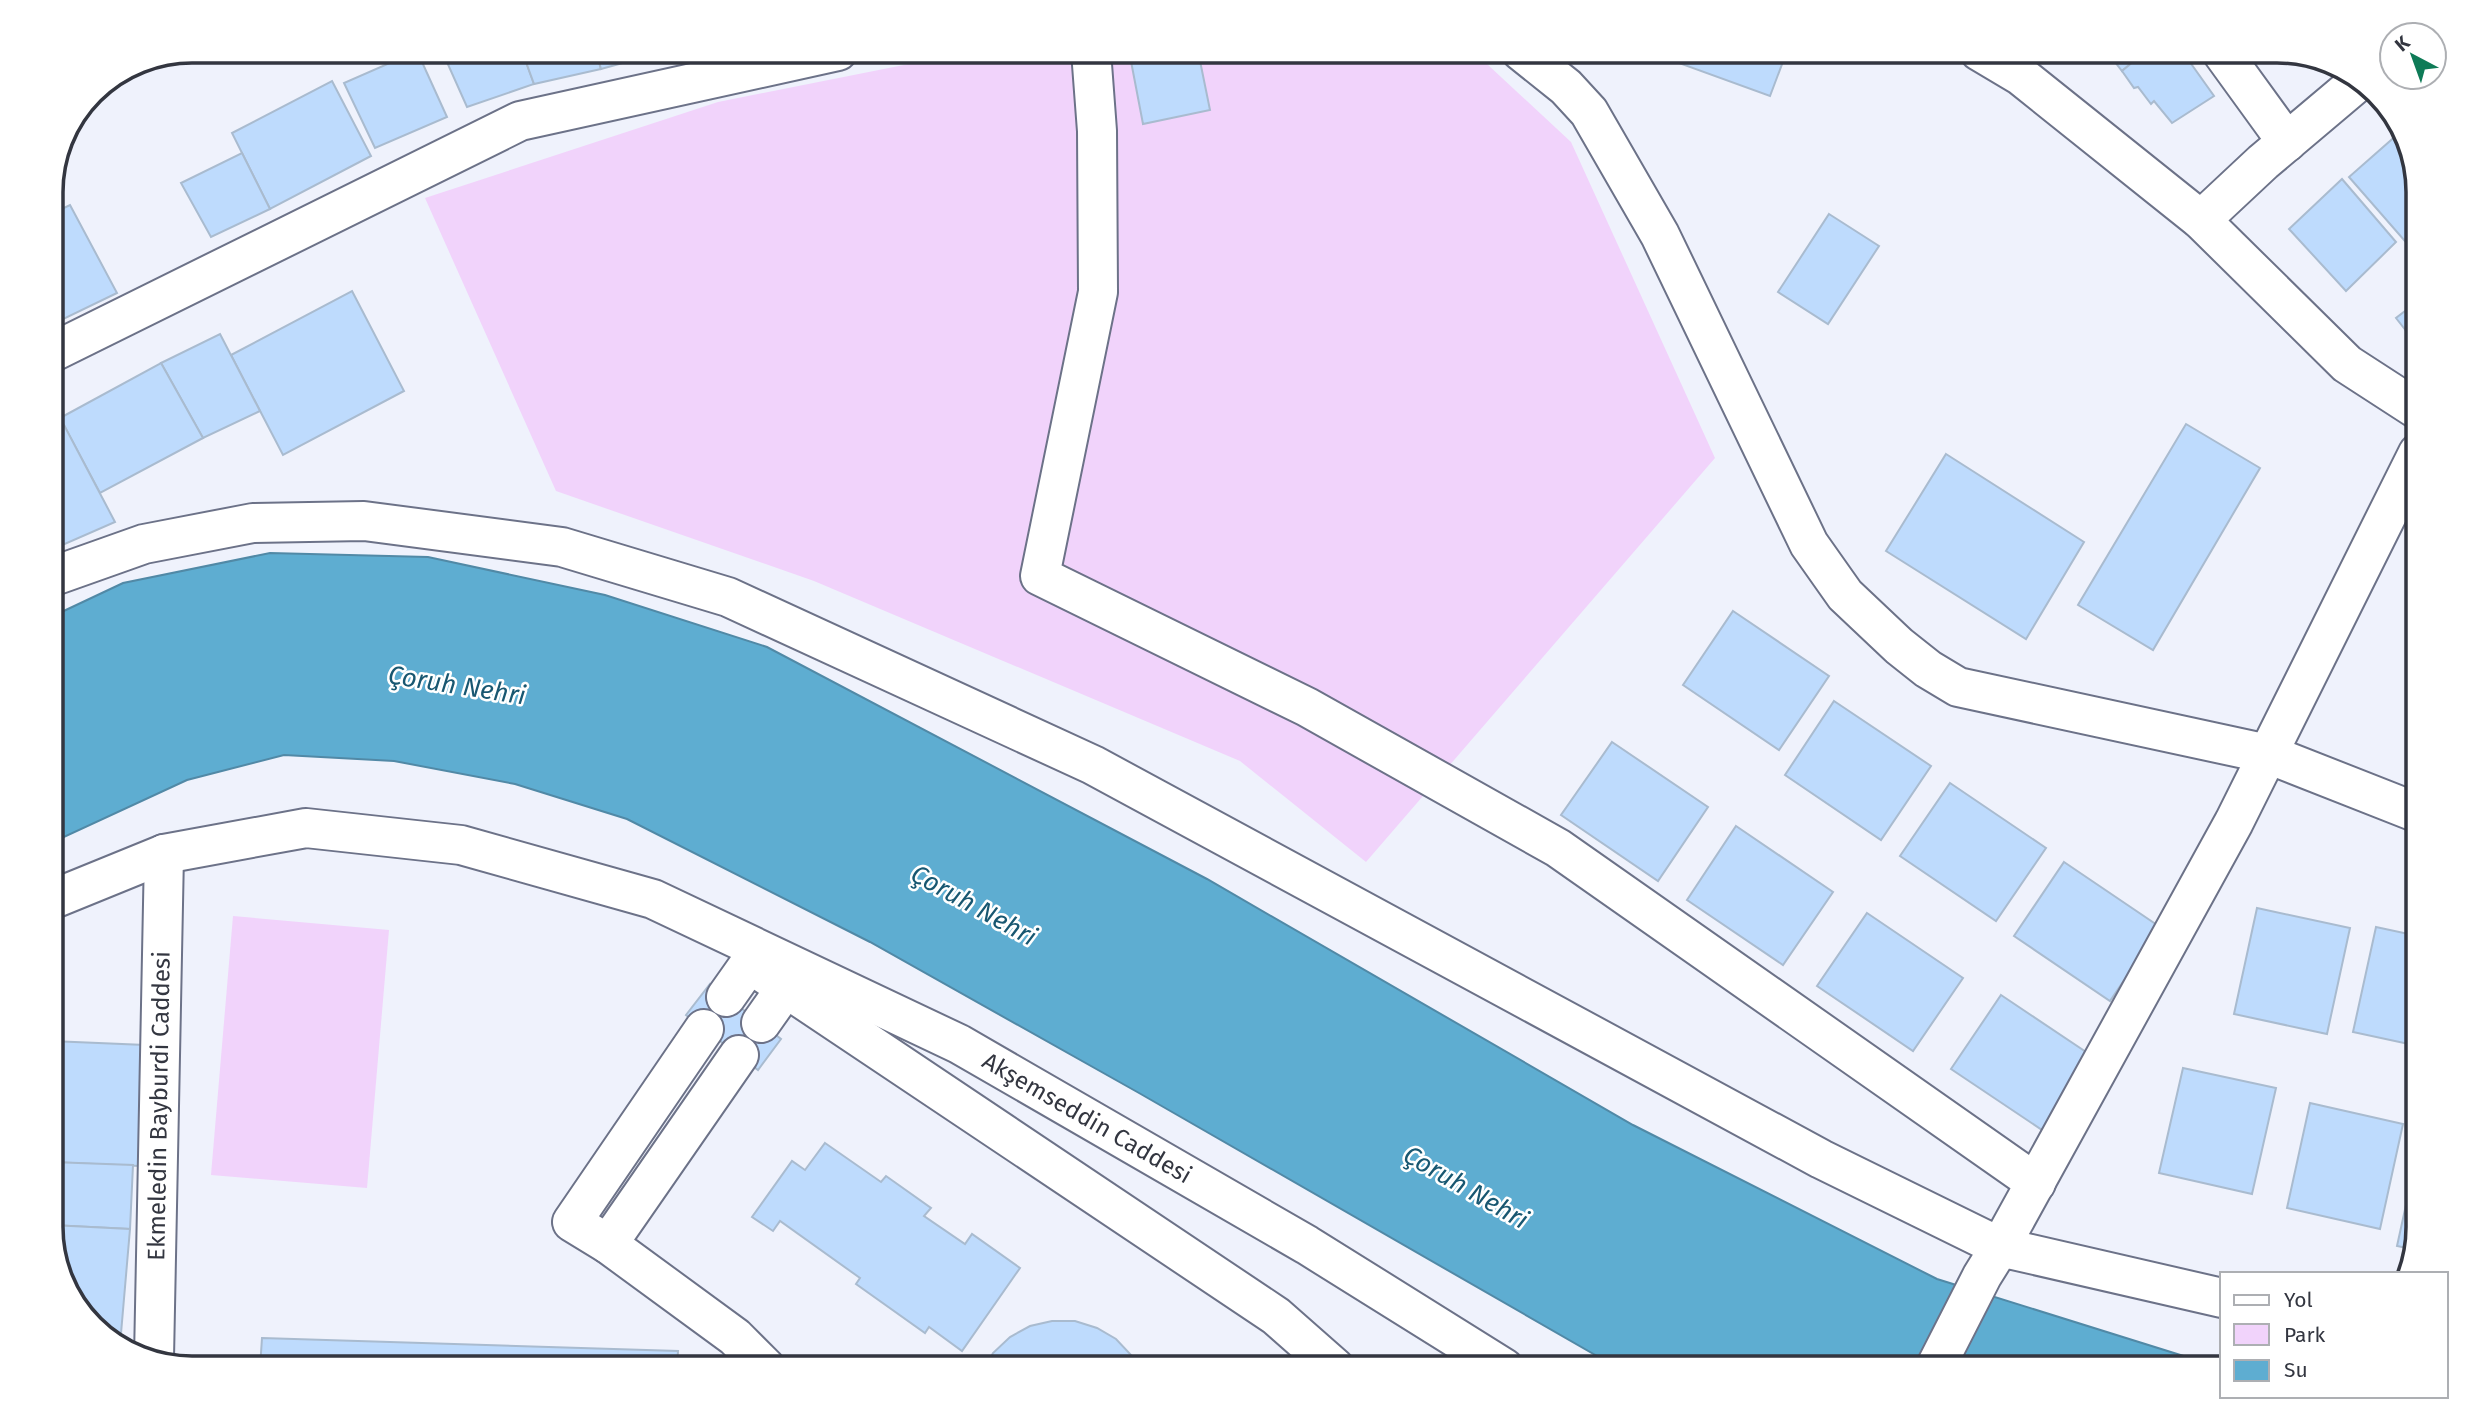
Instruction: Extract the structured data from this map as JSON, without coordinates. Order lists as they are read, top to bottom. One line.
{"streets":{"street":["Ekmeledin Bayburdi Caddesi","Akşemseddin Caddesi"]},"crossings":[["Ekmeledin Bayburdi Caddesi","Akşemseddin Caddesi"]],"water":["Çoruh Nehri"],"legend":["Yol","Park","Su"],"north":"top left"}
